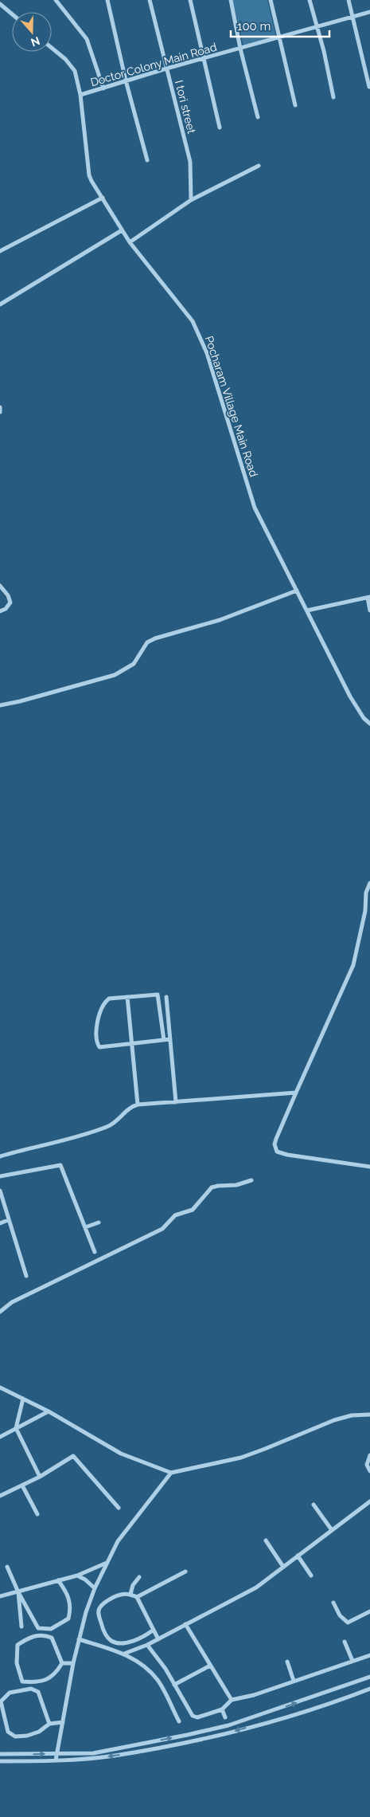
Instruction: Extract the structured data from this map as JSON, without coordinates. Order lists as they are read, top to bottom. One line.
{"streets":{"street":["Doctor Colony Main Road","I tori street","Pocharam Village Main Road"]},"crossings":[["Doctor Colony Main Road","I tori street"],["Doctor Colony Main Road","Pocharam Village Main Road"]],"scale_bar":"100 m","north":"bottom"}
